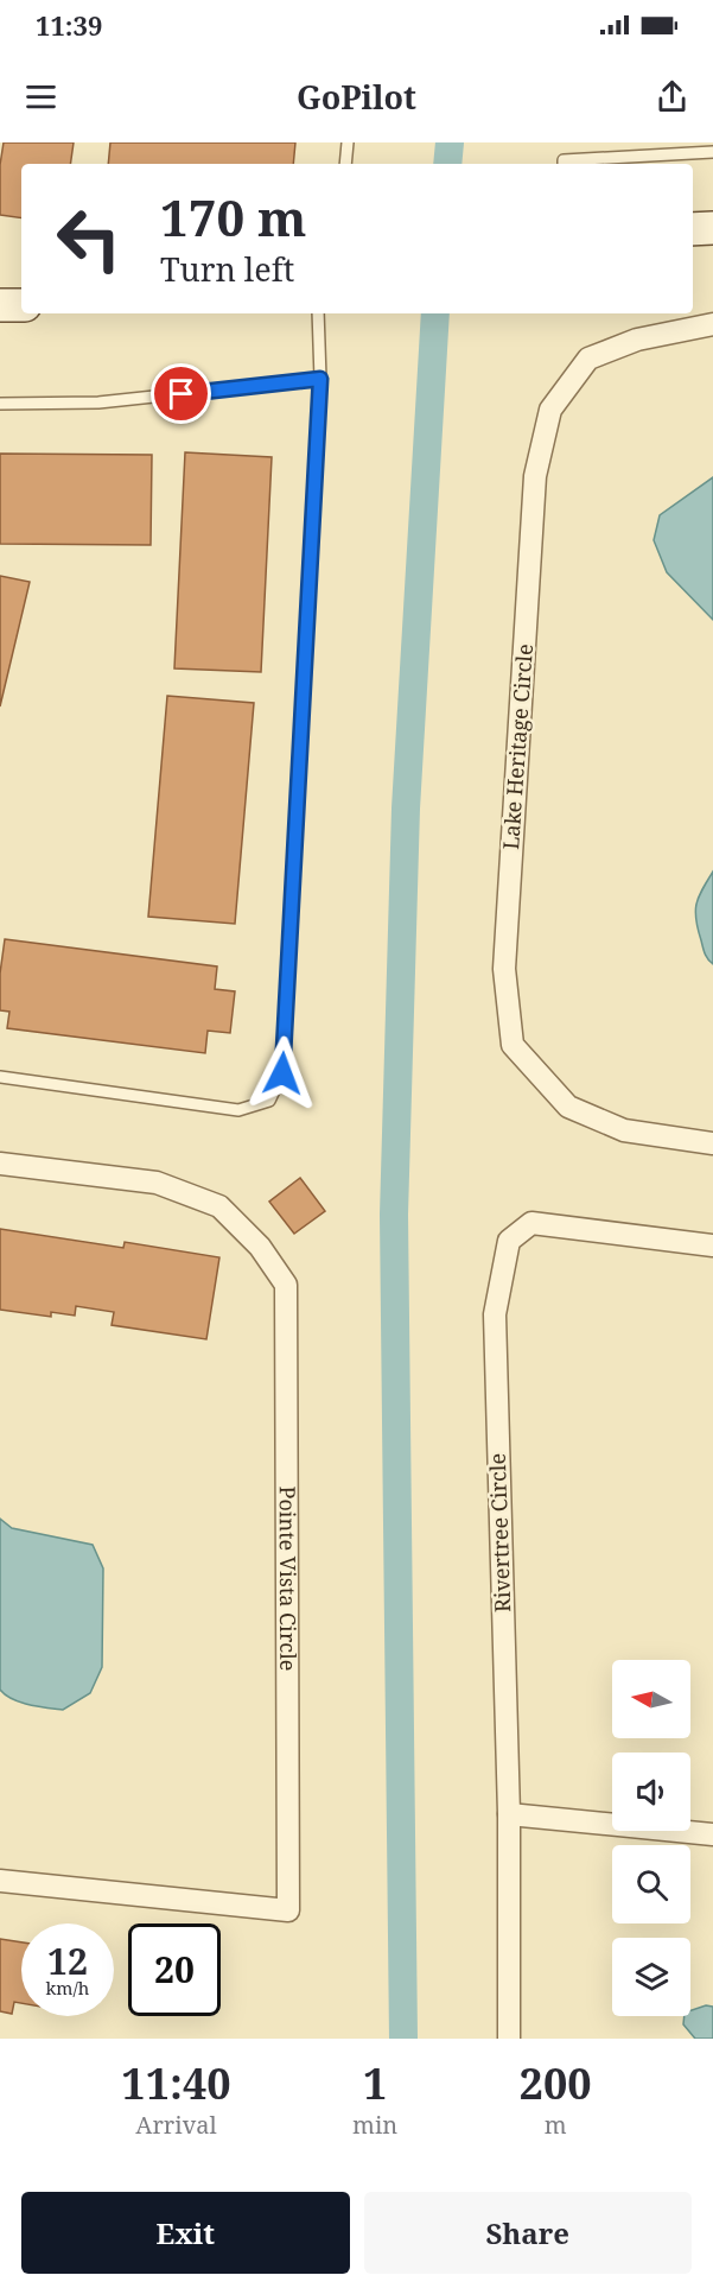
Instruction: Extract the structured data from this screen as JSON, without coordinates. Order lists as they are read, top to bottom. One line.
{"streets":{"street":["Lake Heritage Circle","Rivertree Circle","Pointe Vista Circle"]},"north":"left","page":{"status":"11:39","header":"GoPilot","turn":["170 m","Turn left"],"speed":"12 km/h","limit":"20","eta":["11:40","Arrival","1","min","200","m"],"buttons":["Exit","Share"]}}
